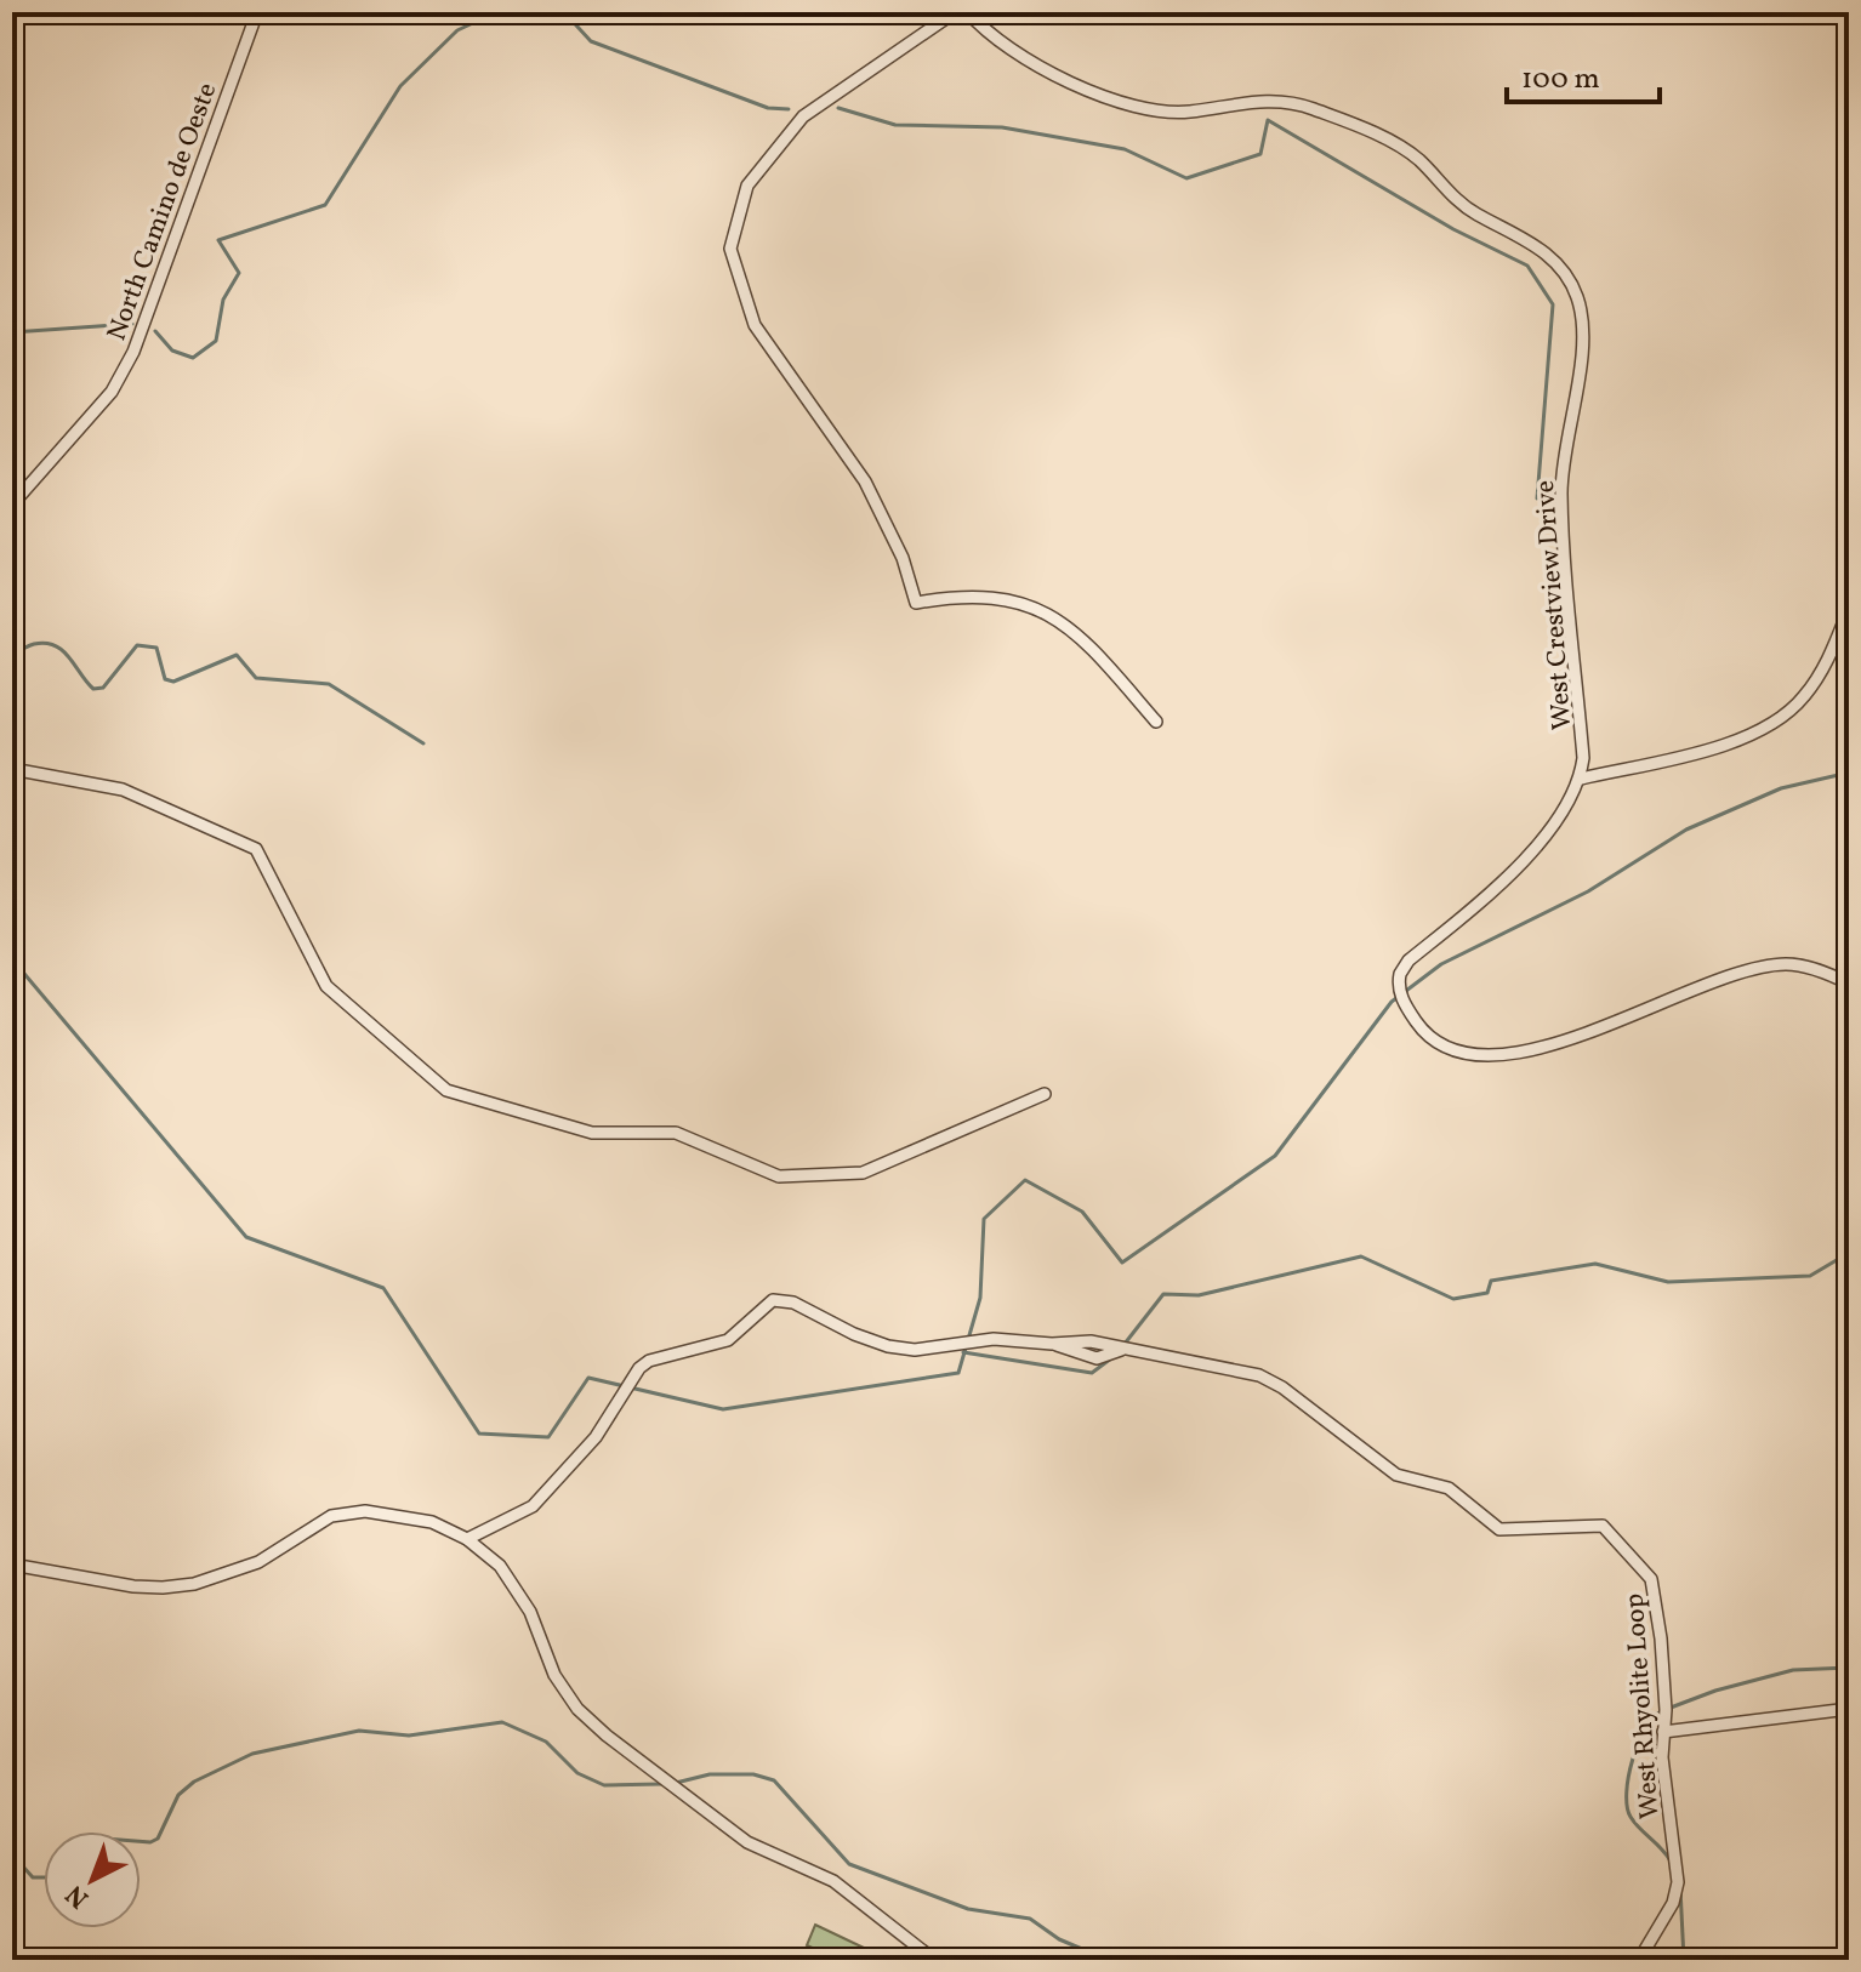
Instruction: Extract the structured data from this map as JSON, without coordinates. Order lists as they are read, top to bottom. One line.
{"streets":{"street":["North Camino de Oeste","West Crestview Drive","West Rhyolite Loop"]},"scale_bar":"100 m","north":"bottom left"}
